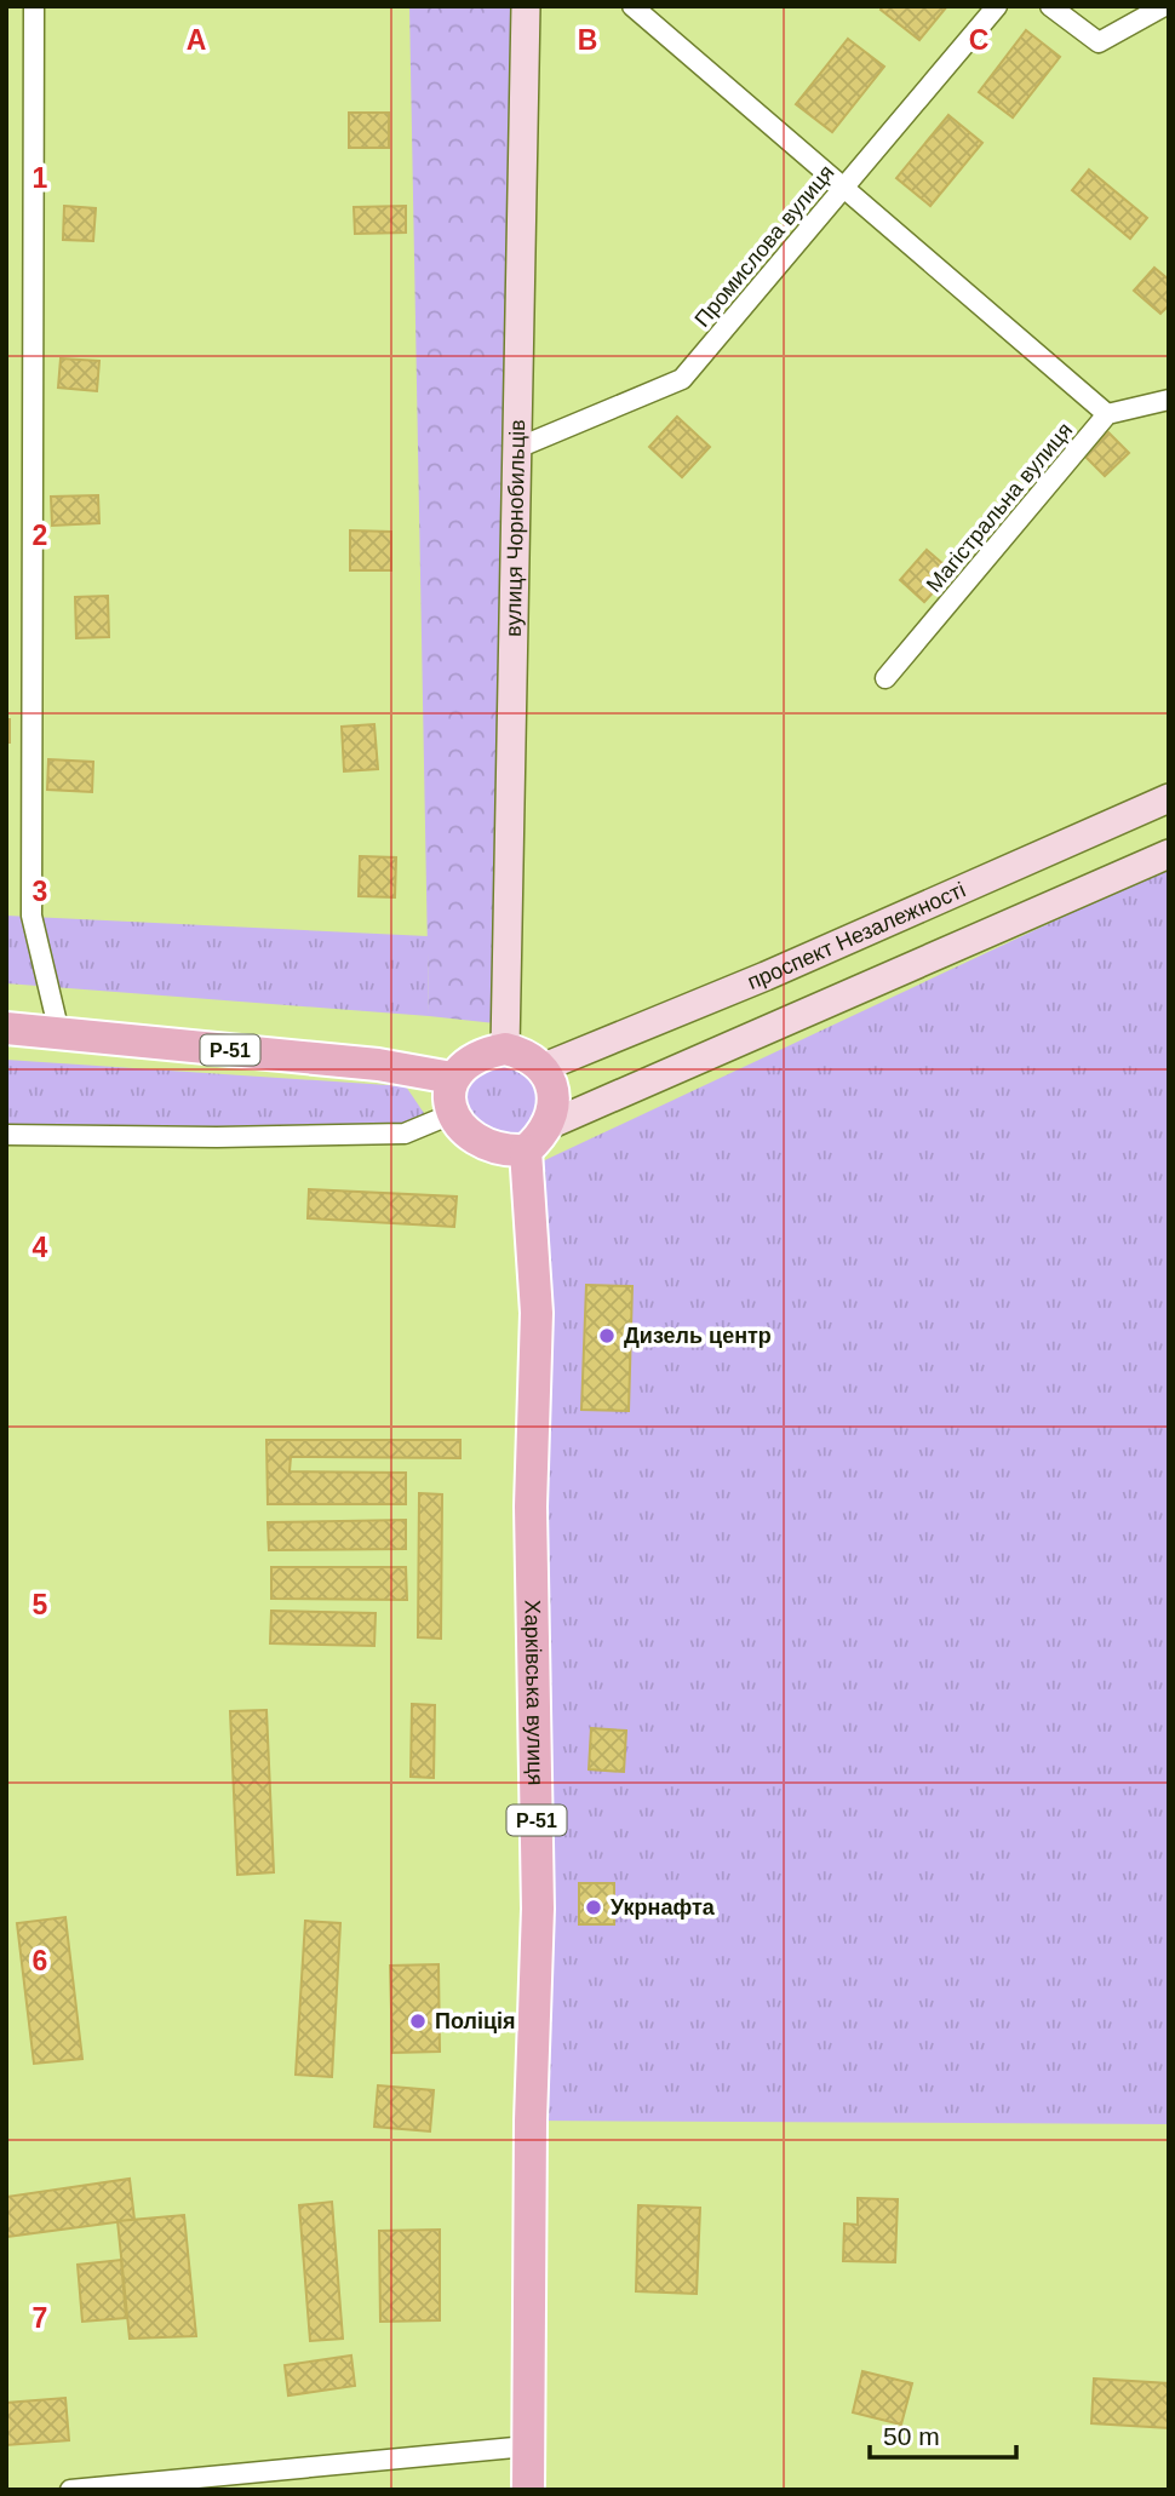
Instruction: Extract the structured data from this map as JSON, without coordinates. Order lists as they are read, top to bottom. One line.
{"streets":{"main road":["Р-51","Харківська вулиця"],"street":["Промислова вулиця","Магістральна вулиця","вулиця Чорнобильців","проспект Незалежності"]},"crossings":[["Промислова вулиця","вулиця Чорнобильців"],["вулиця Чорнобильців","проспект Незалежності"],["вулиця Чорнобильців","Р-51"],["вулиця Чорнобильців","Харківська вулиця"],["проспект Незалежності","Р-51"],["проспект Незалежності","Харківська вулиця"],["Р-51","Харківська вулиця"]],"places":["Дизель центр","Укрнафта","Поліція"],"scale_bar":"50 m","grid":{"columns":["A","B","C"],"rows":["1","2","3","4","5","6","7"]}}
